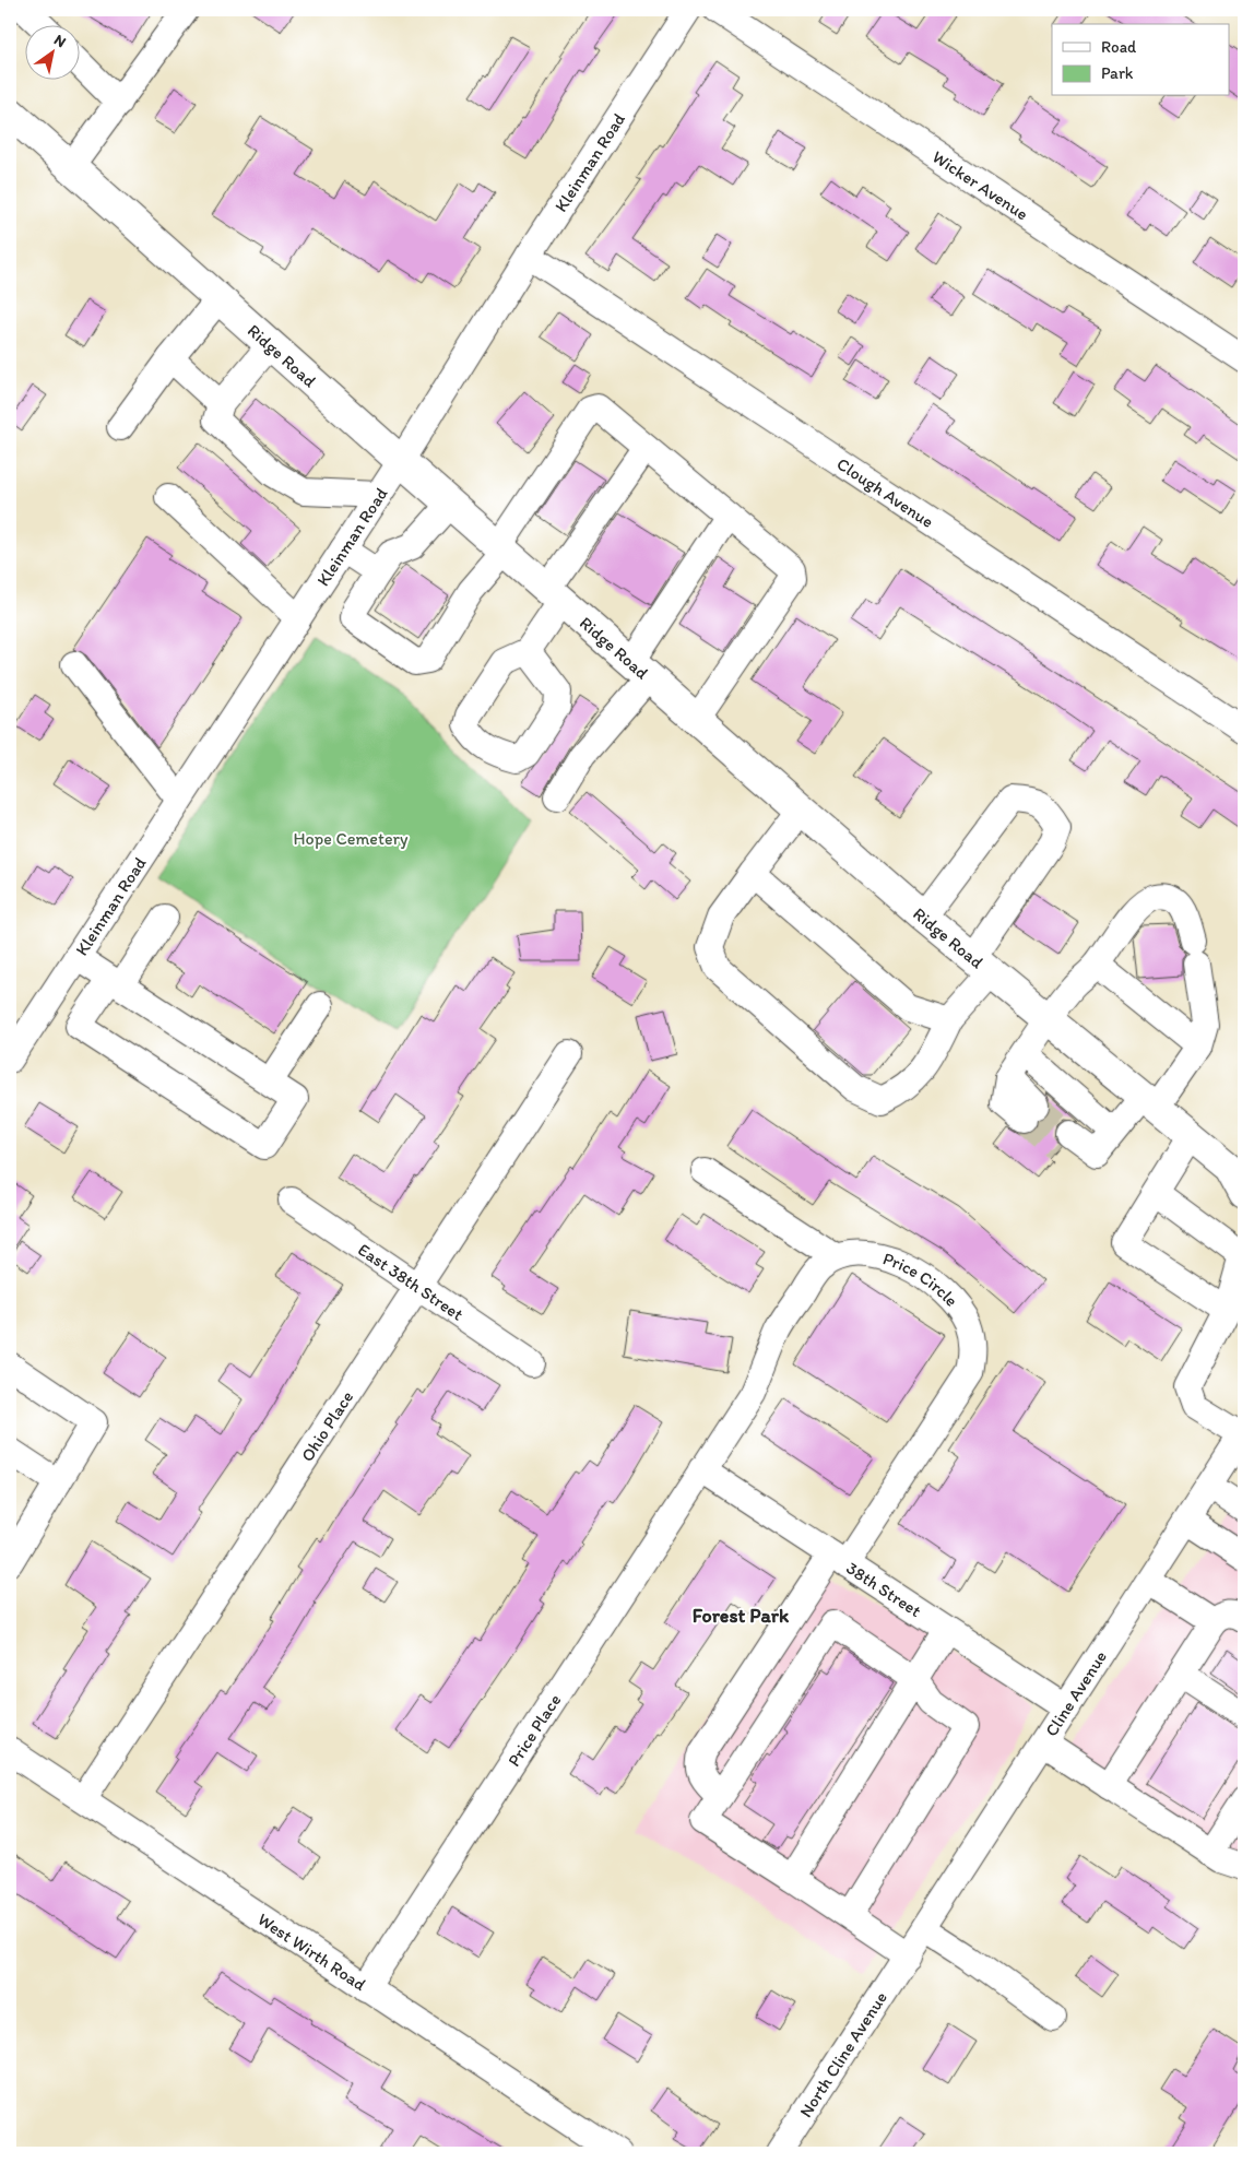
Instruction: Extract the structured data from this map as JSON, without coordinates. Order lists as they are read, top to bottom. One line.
{"streets":{"main road":["Ridge Road"],"street":["Kleinman Road","Wicker Avenue","Clough Avenue","East 38th Street","Price Circle","Ohio Place","38th Street","Cline Avenue","Price Place","West Wirth Road","North Cline Avenue"]},"crossings":[["Kleinman Road","Ridge Road"],["Kleinman Road","Clough Avenue"],["East 38th Street","Ohio Place"],["Price Circle","38th Street"],["Ohio Place","West Wirth Road"],["38th Street","Cline Avenue"],["38th Street","Price Place"],["Cline Avenue","North Cline Avenue"],["Price Place","West Wirth Road"]],"districts":["Forest Park"],"parks":["Hope Cemetery"],"legend":["Road","Park"],"north":"top right"}
